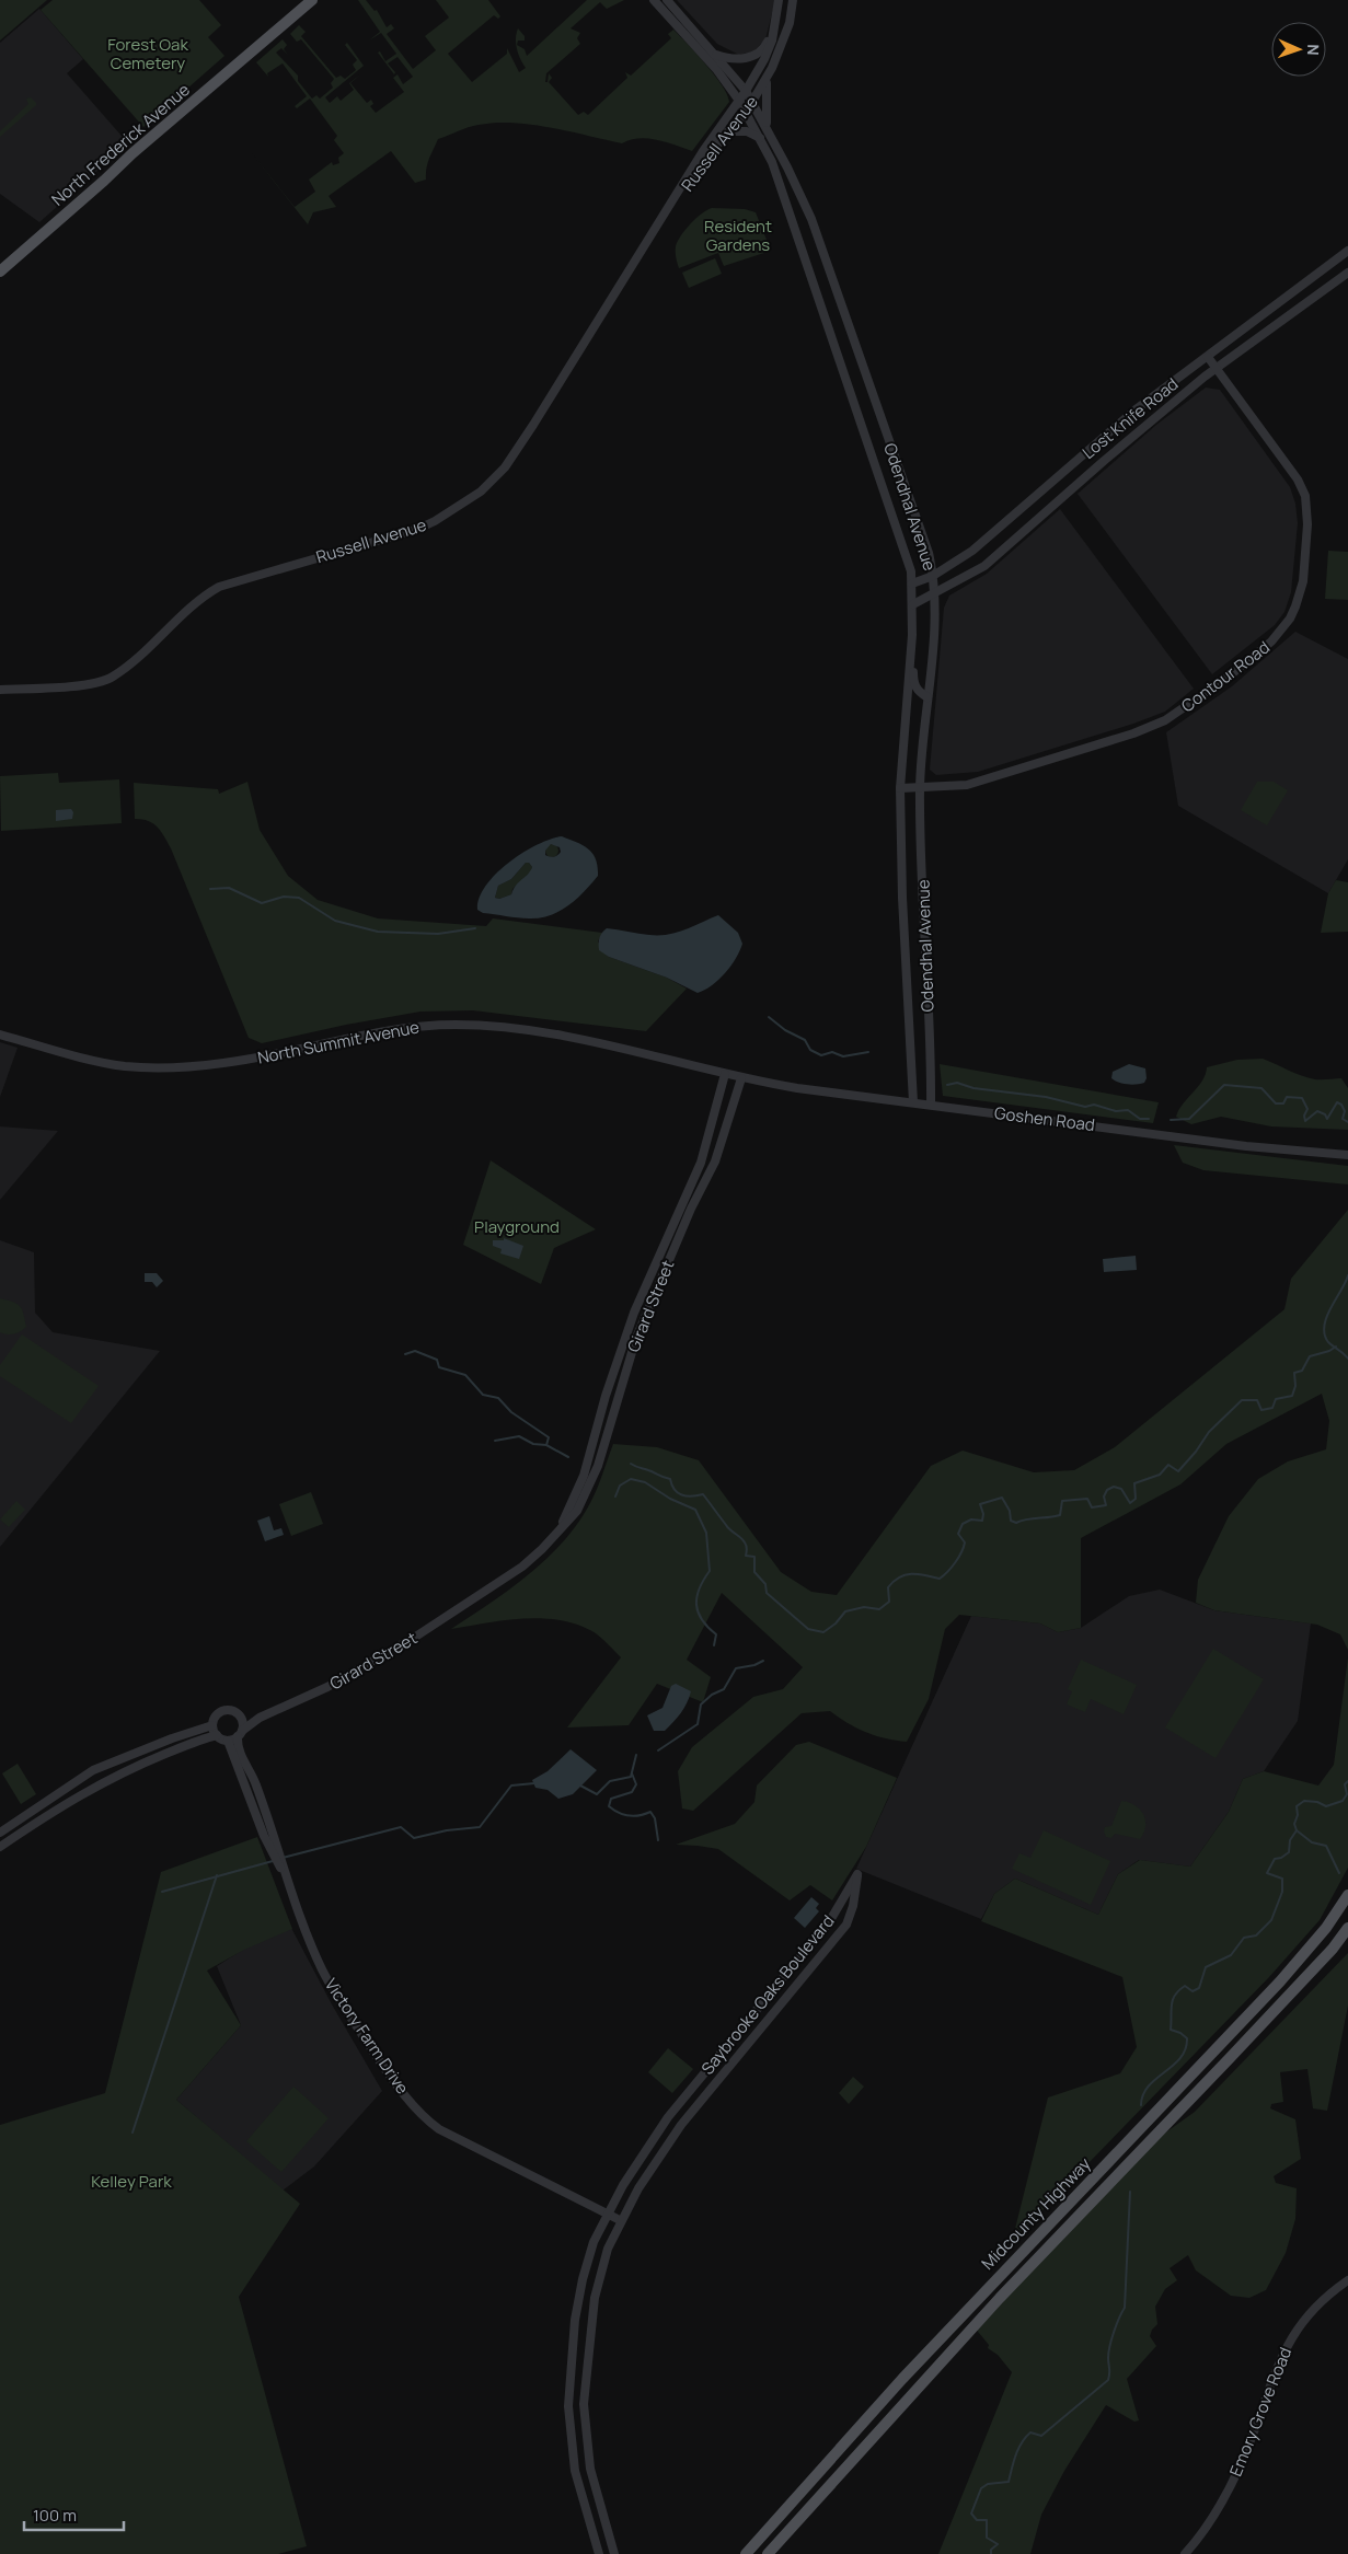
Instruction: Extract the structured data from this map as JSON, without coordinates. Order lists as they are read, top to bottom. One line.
{"streets":{"main road":["North Frederick Avenue","Midcounty Highway"],"street":["Russell Avenue","Lost Knife Road","Odendhal Avenue","Contour Road","North Summit Avenue","Goshen Road","Girard Street","Saybrooke Oaks Boulevard","Victory Farm Drive","Emory Grove Road"]},"crossings":[["Russell Avenue","Odendhal Avenue"],["Lost Knife Road","Odendhal Avenue"],["Lost Knife Road","Contour Road"],["Odendhal Avenue","Contour Road"],["Odendhal Avenue","Goshen Road"],["North Summit Avenue","Goshen Road"],["North Summit Avenue","Girard Street"],["Goshen Road","Girard Street"],["Girard Street","Victory Farm Drive"],["Saybrooke Oaks Boulevard","Victory Farm Drive"]],"parks":["Forest Oak Cemetery","Resident Gardens","Playground","Kelley Park"],"scale_bar":"100 m","north":"right"}
